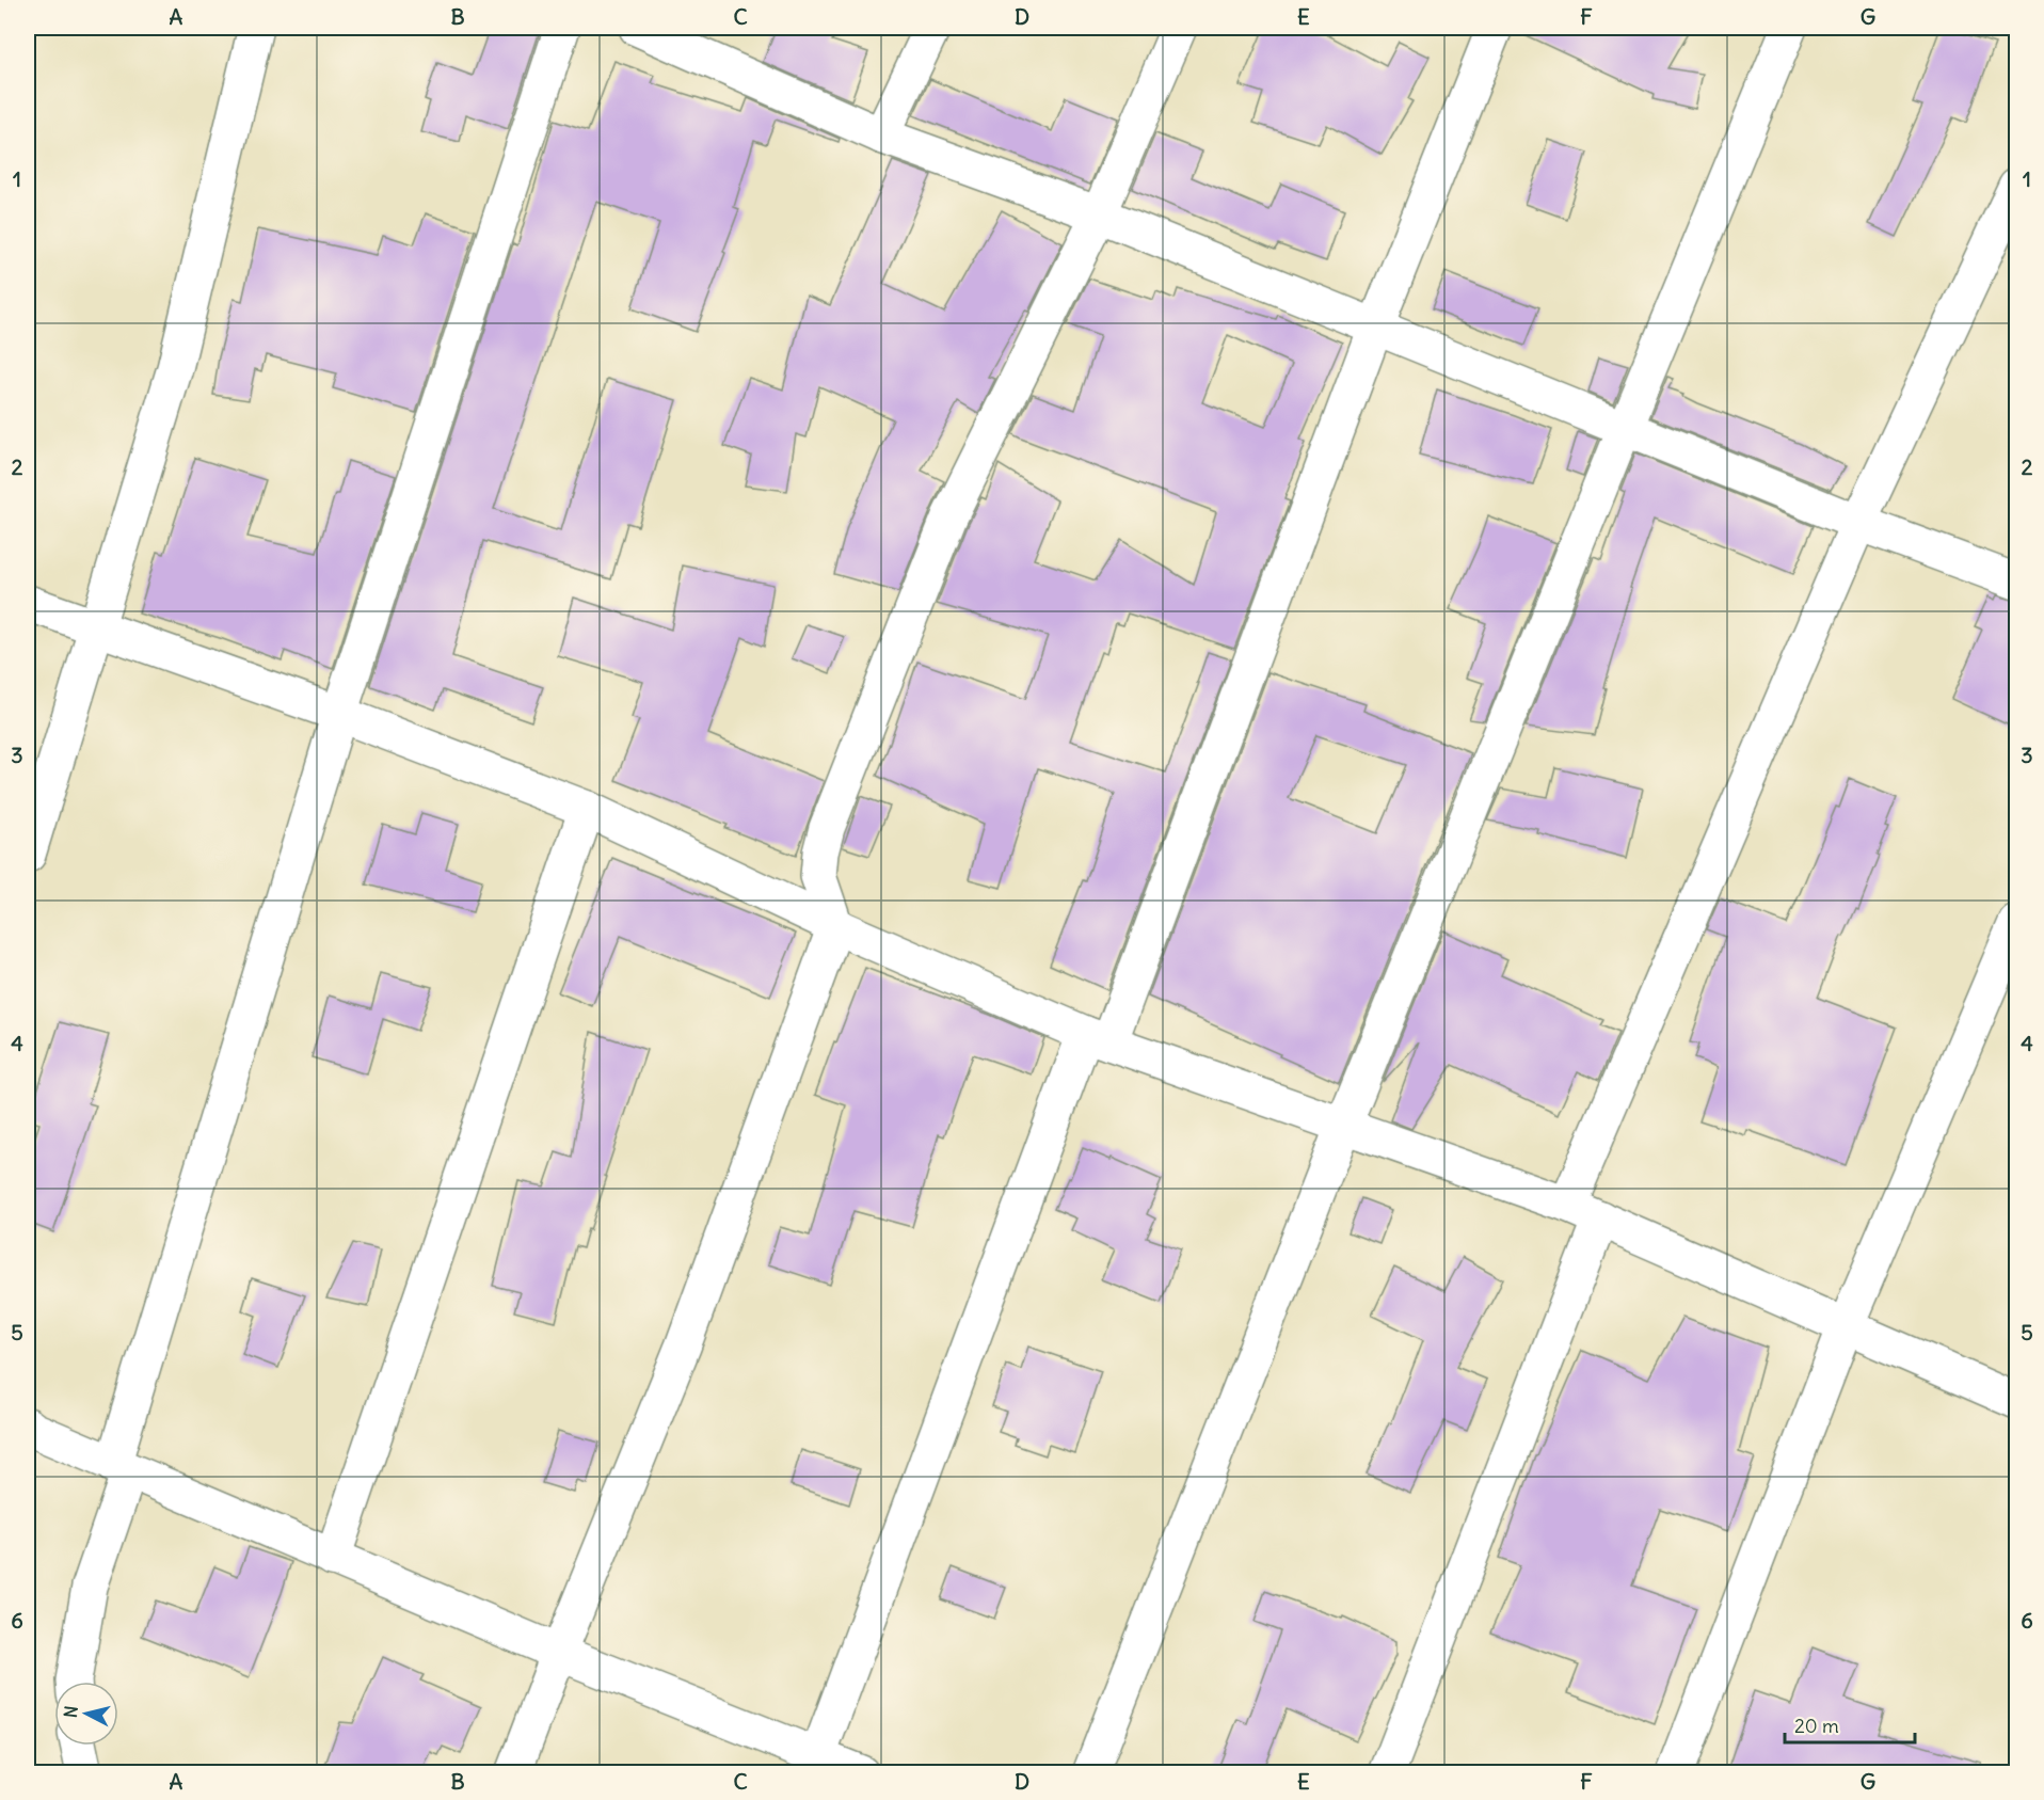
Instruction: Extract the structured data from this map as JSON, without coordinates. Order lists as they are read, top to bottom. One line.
{"scale_bar":"20 m","north":"left","grid":{"columns":["A","B","C","D","E","F","G"],"rows":["1","2","3","4","5","6"]}}
